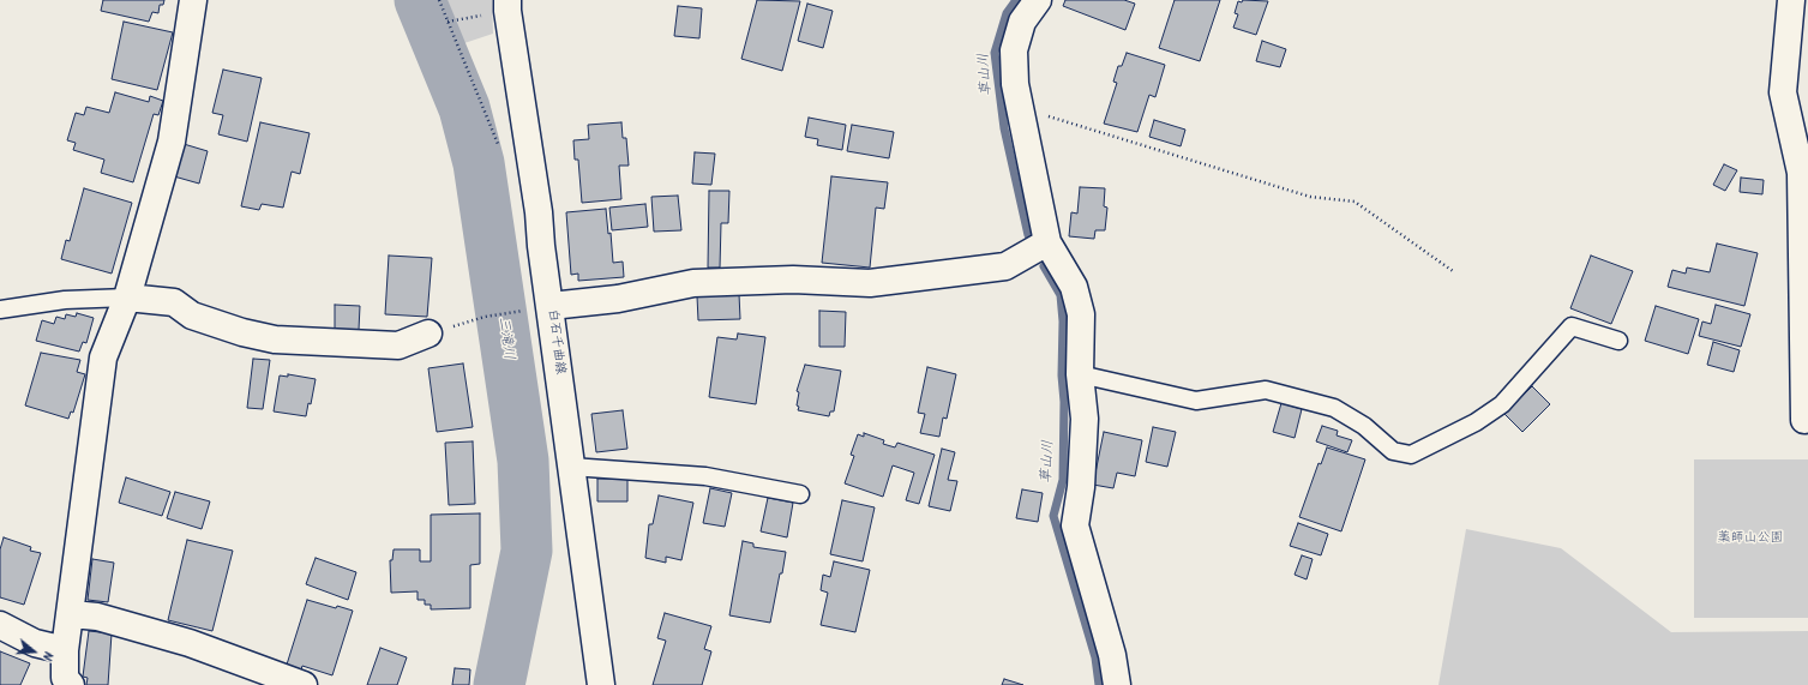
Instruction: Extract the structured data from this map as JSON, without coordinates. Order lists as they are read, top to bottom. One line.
{"streets":{"street":["白石千曲線"]},"water":["草山川","三滝川"],"parks":["薬師山公園"],"north":"right"}
